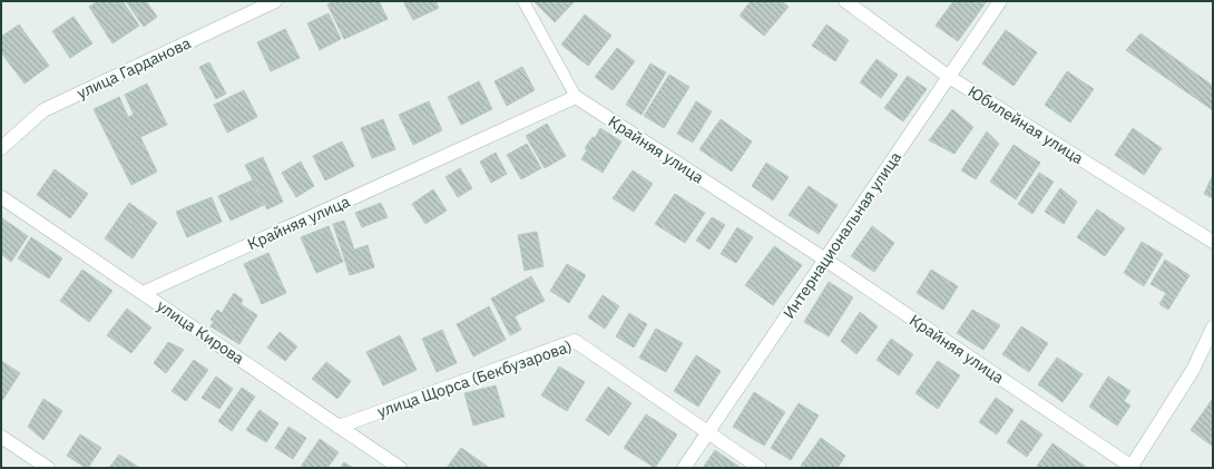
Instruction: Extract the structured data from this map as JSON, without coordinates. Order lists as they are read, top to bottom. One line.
{"streets":{"street":["улица Гарданова","Юбилейная улица","Крайняя улица","Интернациональная улица","улица Кирова","улица Щорса (Бекбузарова)"]},"crossings":[["Юбилейная улица","Интернациональная улица"],["Крайняя улица","Интернациональная улица"],["Крайняя улица","улица Кирова"],["Интернациональная улица","улица Щорса (Бекбузарова)"],["улица Кирова","улица Щорса (Бекбузарова)"]]}
